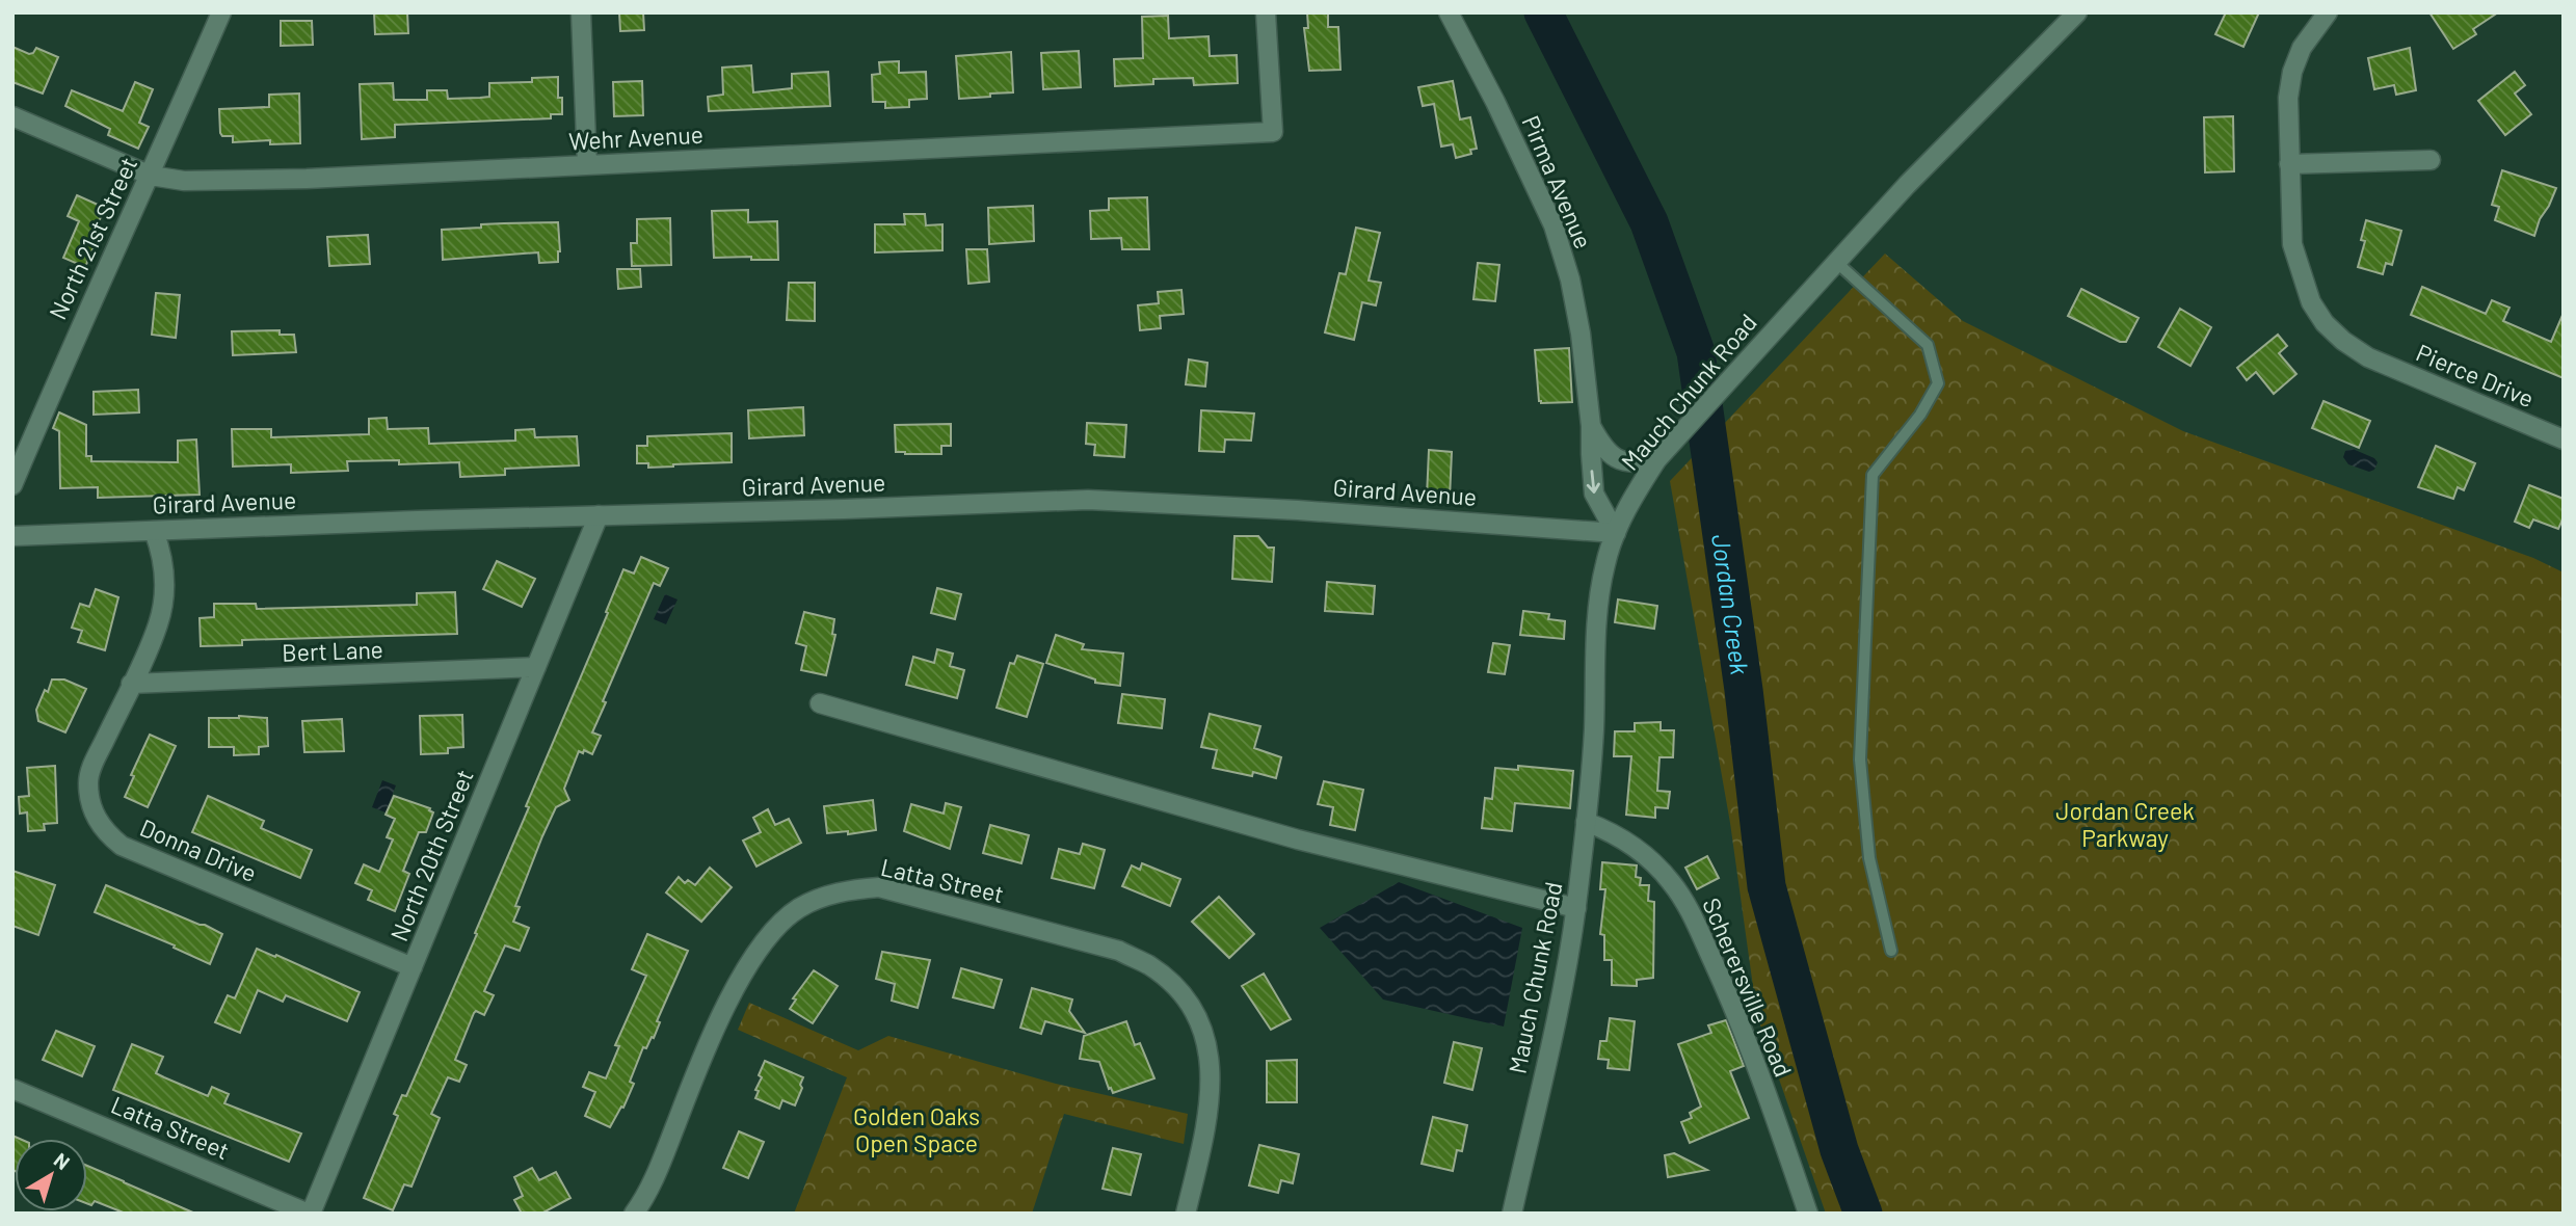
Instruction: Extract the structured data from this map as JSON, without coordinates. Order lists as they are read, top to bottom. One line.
{"streets":{"street":["Wehr Avenue","Pirma Avenue","North 21st Street","Pierce Drive","Mauch Chunk Road","Girard Avenue","Bert Lane","Donna Drive","North 20th Street","Latta Street","Scherersville Road"]},"crossings":[["Wehr Avenue","North 21st Street"],["Pirma Avenue","Mauch Chunk Road"],["Pirma Avenue","Girard Avenue"],["Mauch Chunk Road","Girard Avenue"],["Mauch Chunk Road","Scherersville Road"],["Girard Avenue","Donna Drive"],["Girard Avenue","North 20th Street"],["Bert Lane","Donna Drive"],["Bert Lane","North 20th Street"],["Donna Drive","North 20th Street"],["North 20th Street","Latta Street"]],"water":["Jordan Creek"],"parks":["Jordan Creek Parkway","Golden Oaks Open Space"],"north":"top right"}
